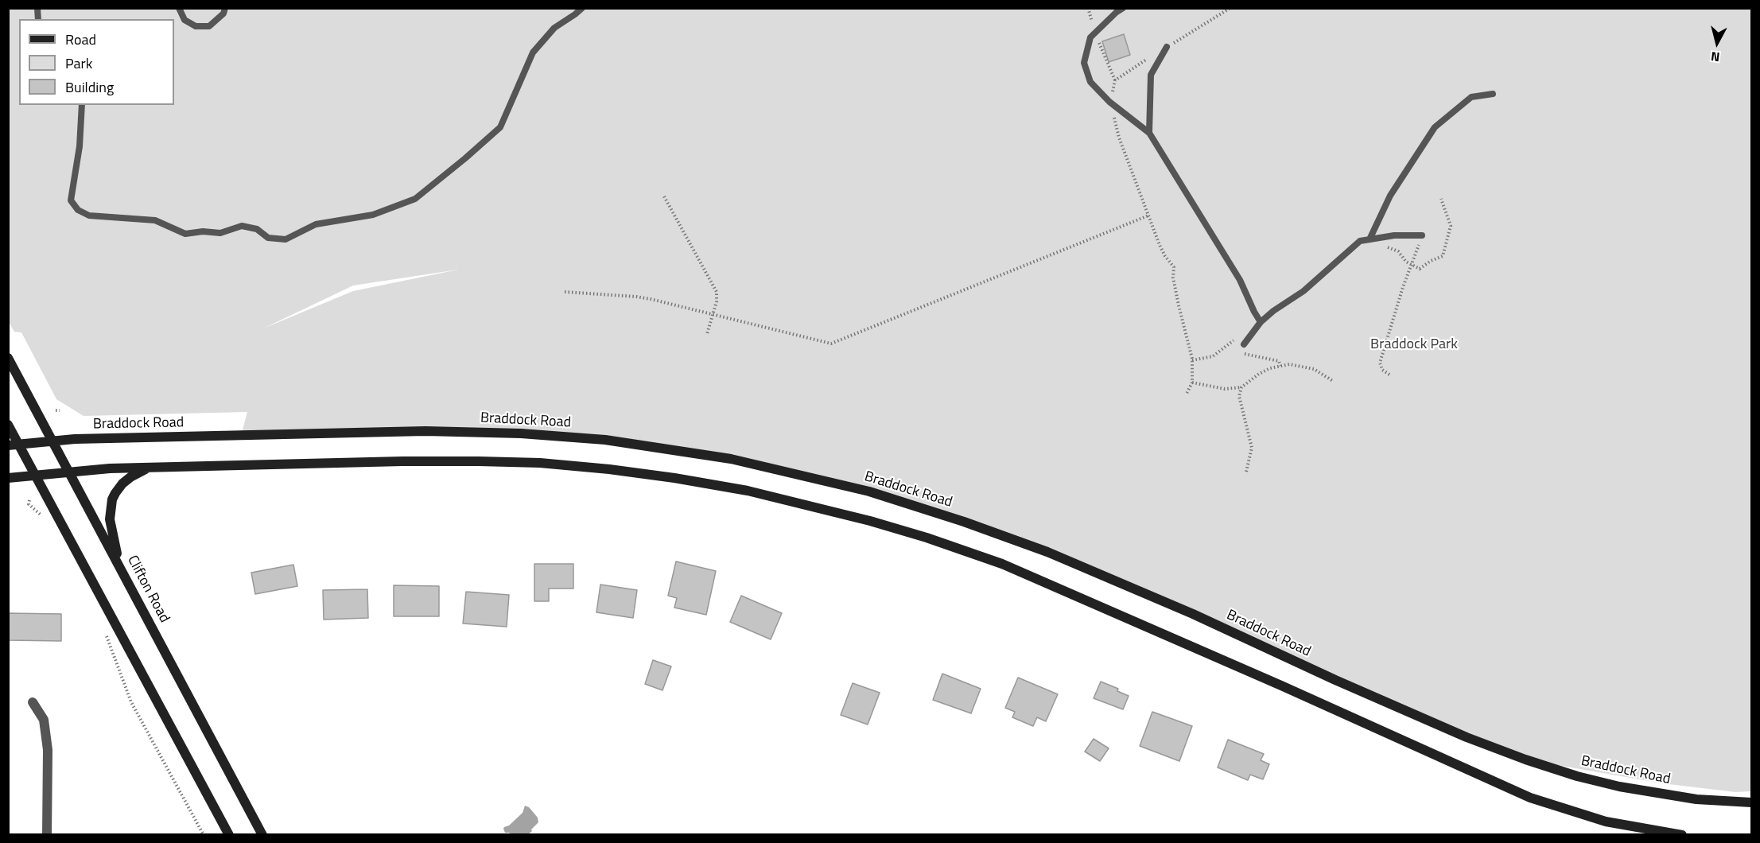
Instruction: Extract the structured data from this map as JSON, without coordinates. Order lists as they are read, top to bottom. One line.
{"streets":{"main road":["Braddock Road","Clifton Road"]},"crossings":[["Braddock Road","Clifton Road"]],"parks":["Braddock Park"],"legend":["Road","Park","Building"],"north":"bottom"}
